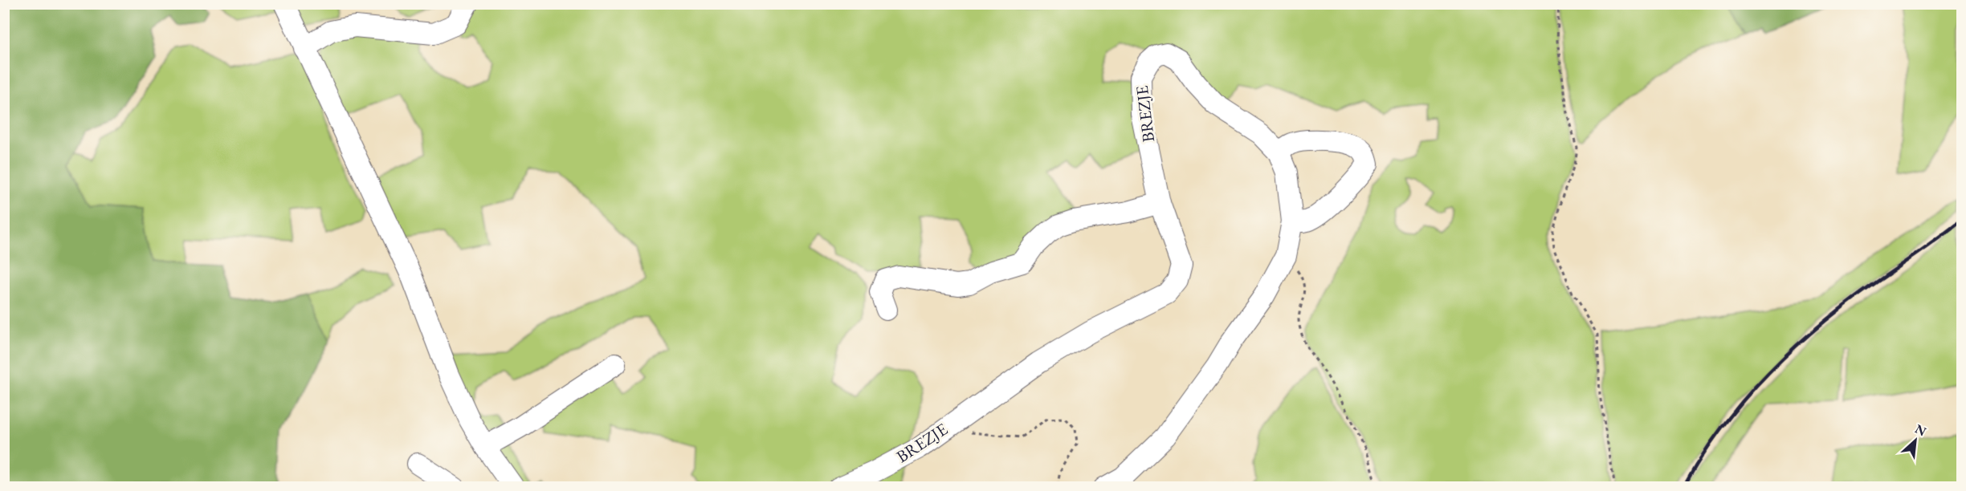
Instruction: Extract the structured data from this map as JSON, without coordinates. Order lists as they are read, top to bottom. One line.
{"streets":{"street":["BREZJE"]},"north":"top right"}
